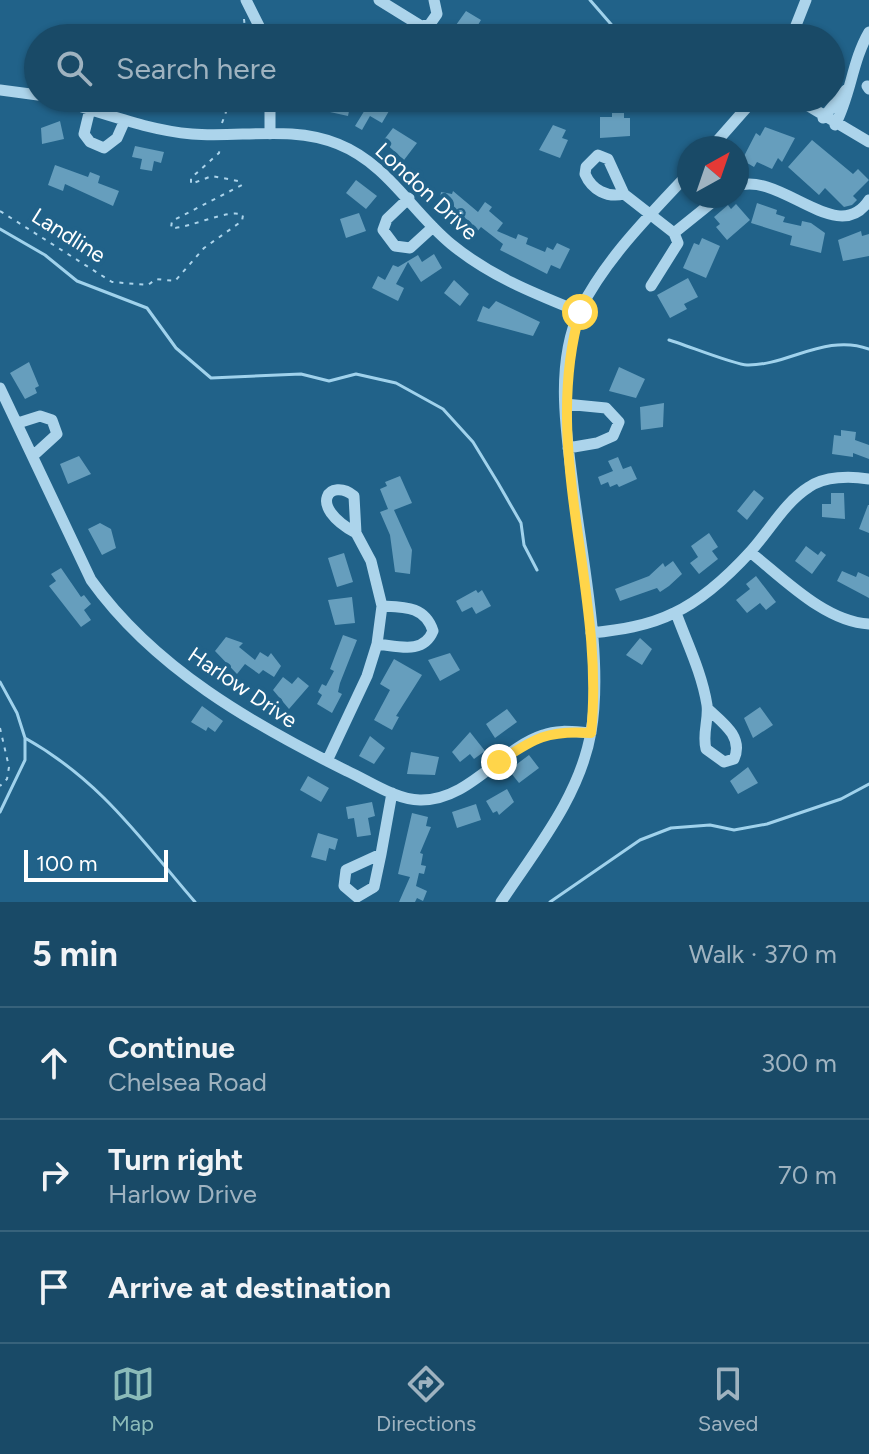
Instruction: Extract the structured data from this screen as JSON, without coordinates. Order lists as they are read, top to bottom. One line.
{"streets":{"street":["London Drive","Harlow Drive"],"path":["Landline"]},"scale_bar":"100 m","north":"top right","page":{"search":"Search here","scale":"100 m","heading":["5 min","Walk · 370 m"],"list":[["Continue","Chelsea Road","300 m"],["Turn right","Harlow Drive","70 m"],"Arrive at destination"],"nav":["Map","Directions","Saved"]}}
